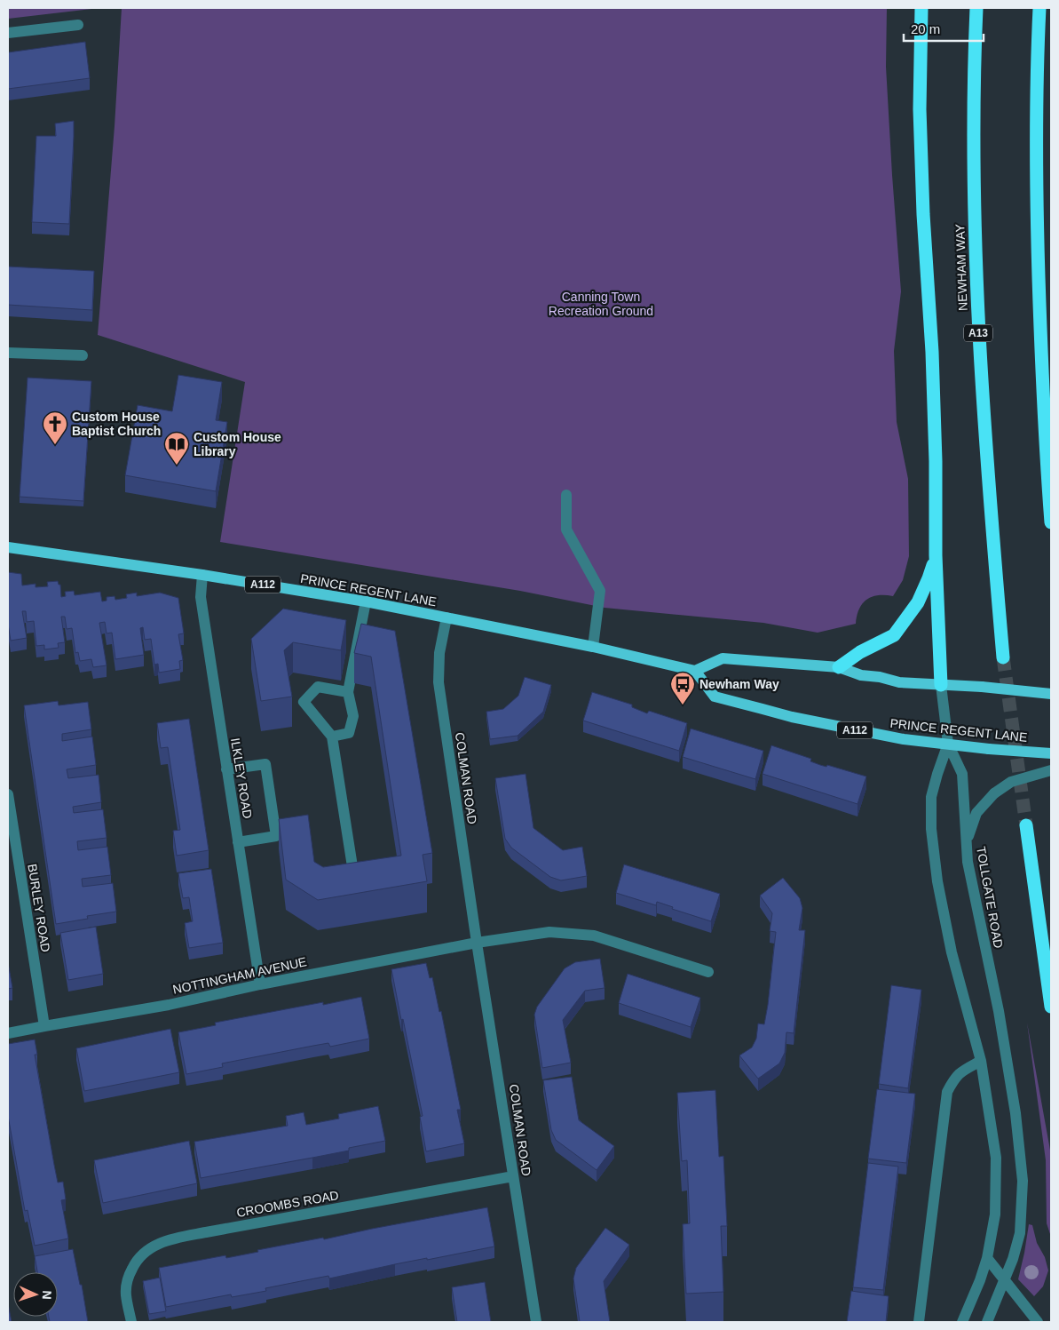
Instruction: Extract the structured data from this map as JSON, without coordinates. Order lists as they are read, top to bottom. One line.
{"streets":{"highway":["NEWHAM WAY","A13"],"main road":["A112","PRINCE REGENT LANE"],"street":["ILKLEY ROAD","COLMAN ROAD","TOLLGATE ROAD","BURLEY ROAD","NOTTINGHAM AVENUE","CROOMBS ROAD"]},"crossings":[["PRINCE REGENT LANE","ILKLEY ROAD"],["PRINCE REGENT LANE","COLMAN ROAD"],["PRINCE REGENT LANE","TOLLGATE ROAD"],["ILKLEY ROAD","NOTTINGHAM AVENUE"],["COLMAN ROAD","NOTTINGHAM AVENUE"],["COLMAN ROAD","CROOMBS ROAD"],["BURLEY ROAD","NOTTINGHAM AVENUE"]],"parks":["Canning Town Recreation Ground"],"places":{"church":["Custom House Baptist Church"],"library":["Custom House Library"],"bus stop":["Newham Way"]},"scale_bar":"20 m","north":"right"}
